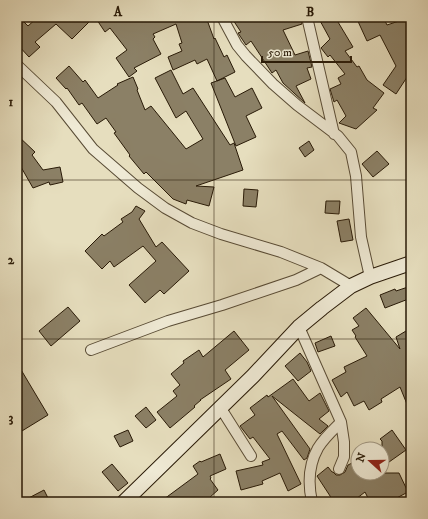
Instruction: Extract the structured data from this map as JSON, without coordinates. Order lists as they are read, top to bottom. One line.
{"scale_bar":"50 m","north":"left","grid":{"columns":["A","B"],"rows":["1","2","3"]}}
